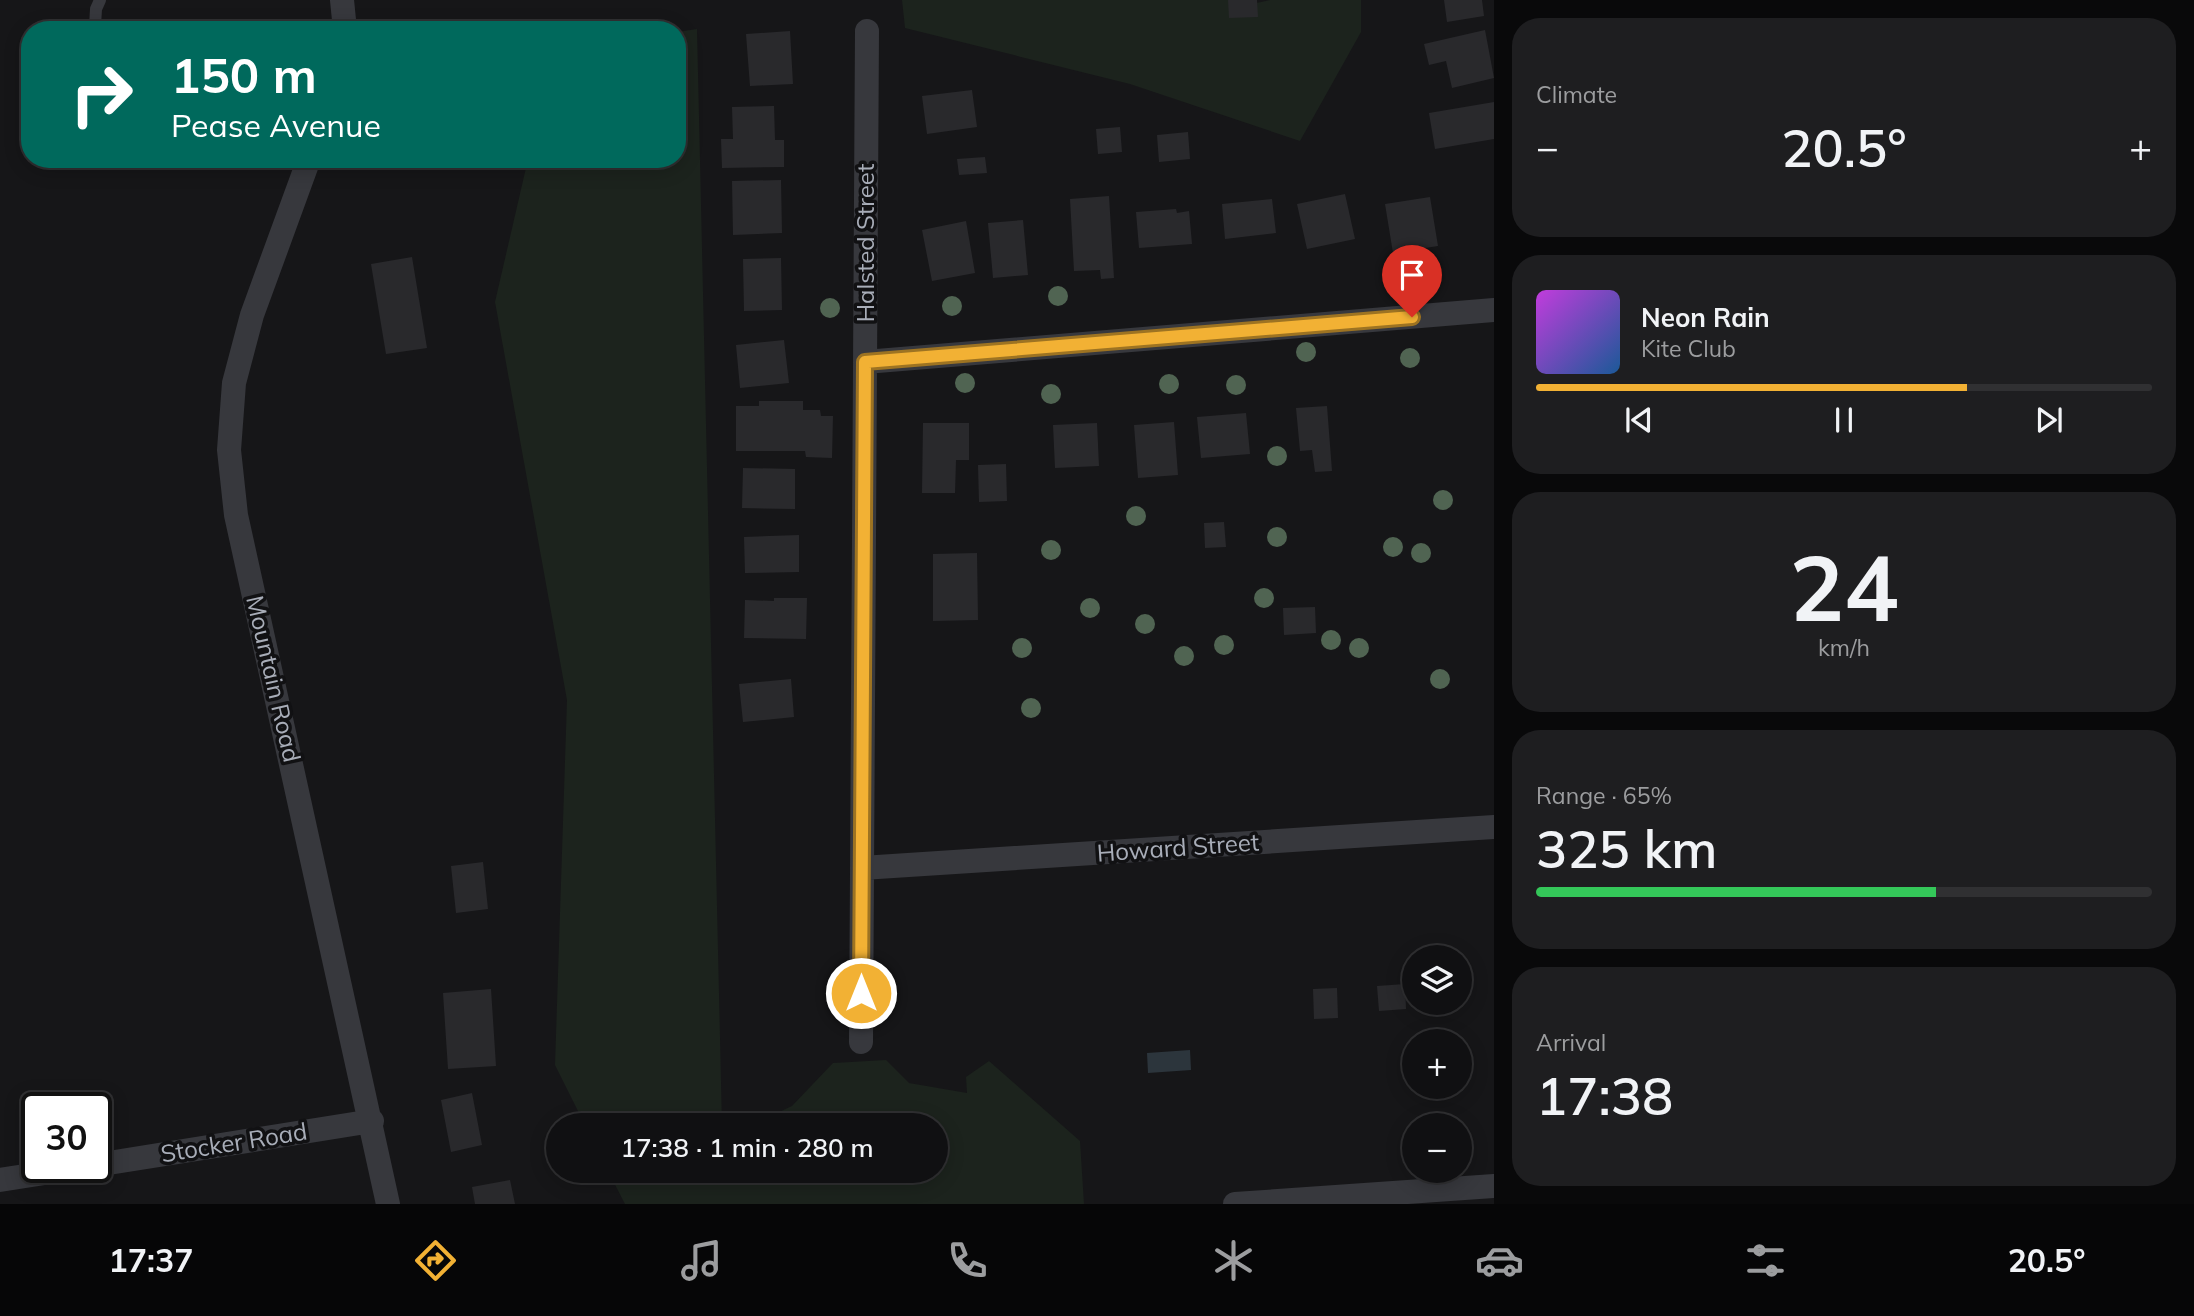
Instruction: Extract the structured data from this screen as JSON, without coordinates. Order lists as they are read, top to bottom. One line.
{"streets":{"street":["Halsted Street","Mountain Road","Howard Street","Stocker Road"]},"crossings":[["Halsted Street","Howard Street"],["Mountain Road","Stocker Road"]],"page":{"tile":["Climate",["24","km/h"],["Range · 65%","325 km"],["Arrival","17:38"]],"turn":["150 m","Pease Avenue"],"heat":["−","20.5°","+"],"song":["Neon Rain","Kite Club"],"map_buttons":["+","−"],"limit":"30","trip":"17:38 · 1 min · 280 m","tabs":["17:37","20.5°"]}}
